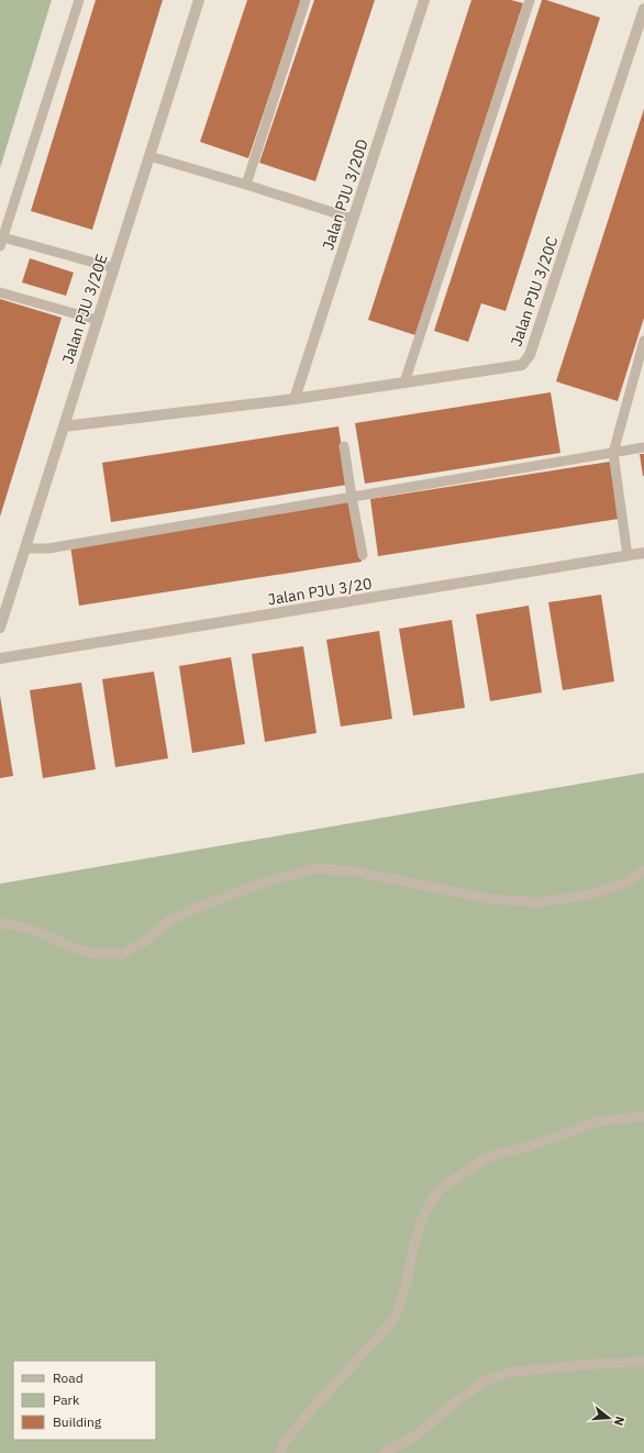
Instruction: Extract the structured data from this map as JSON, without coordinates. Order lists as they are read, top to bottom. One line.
{"streets":{"street":["Jalan PJU 3/20D","Jalan PJU 3/20C","Jalan PJU 3/20E","Jalan PJU 3/20"]},"crossings":[["Jalan PJU 3/20D","Jalan PJU 3/20C"],["Jalan PJU 3/20C","Jalan PJU 3/20E"]],"legend":["Road","Park","Building"],"north":"right"}
